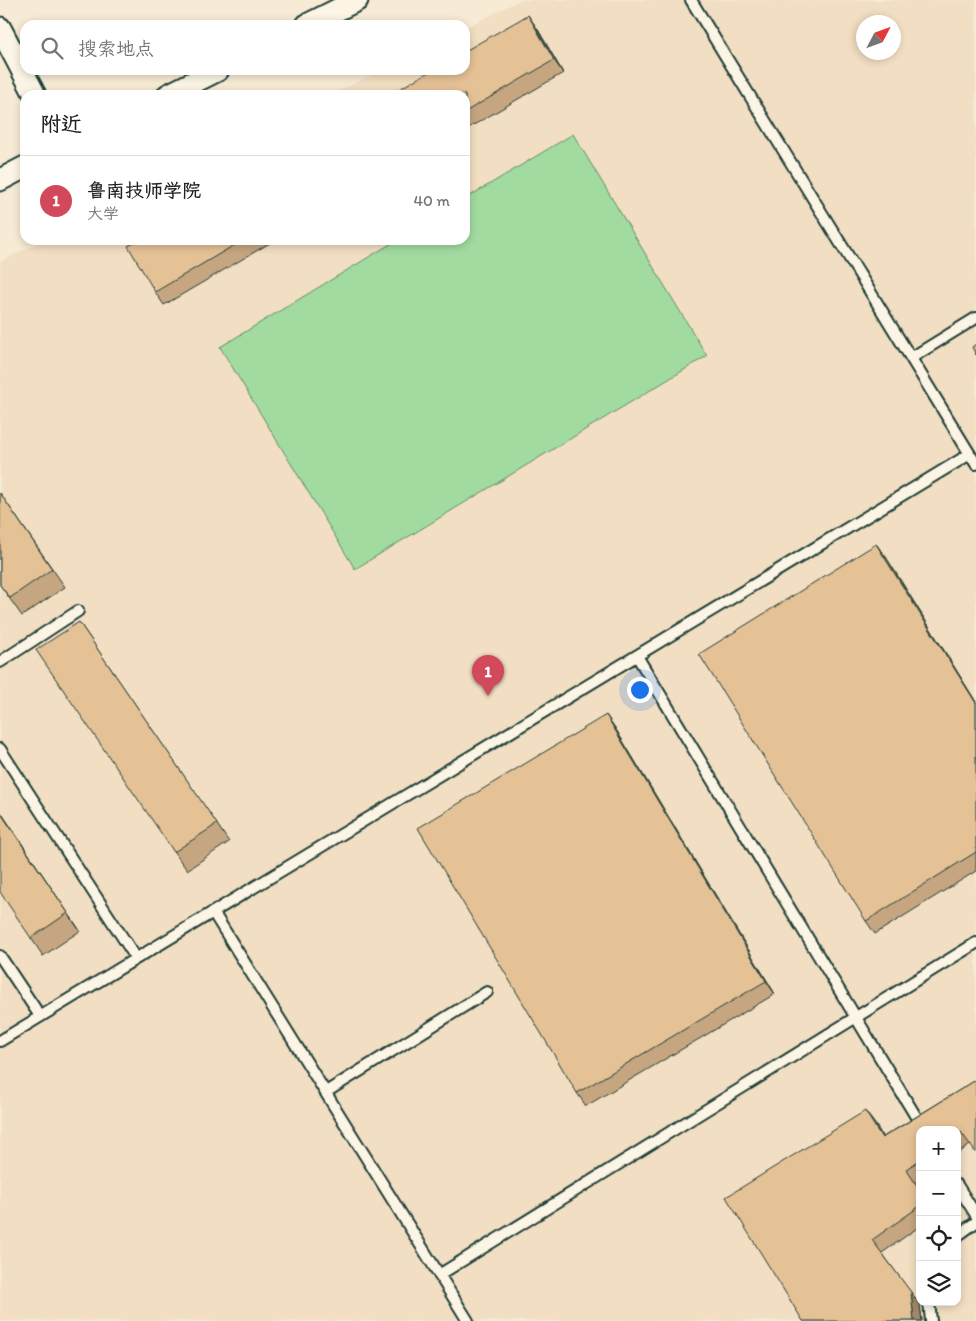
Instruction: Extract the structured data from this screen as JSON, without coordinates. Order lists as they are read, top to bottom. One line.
{"north":"top right","page":{"search":"搜索地点","heading":"附近","list":[{"mark":"1","name":"鲁南技师学院","note":"大学","value":"40 m"}],"pins":"1","map_buttons":["+","−"]}}
